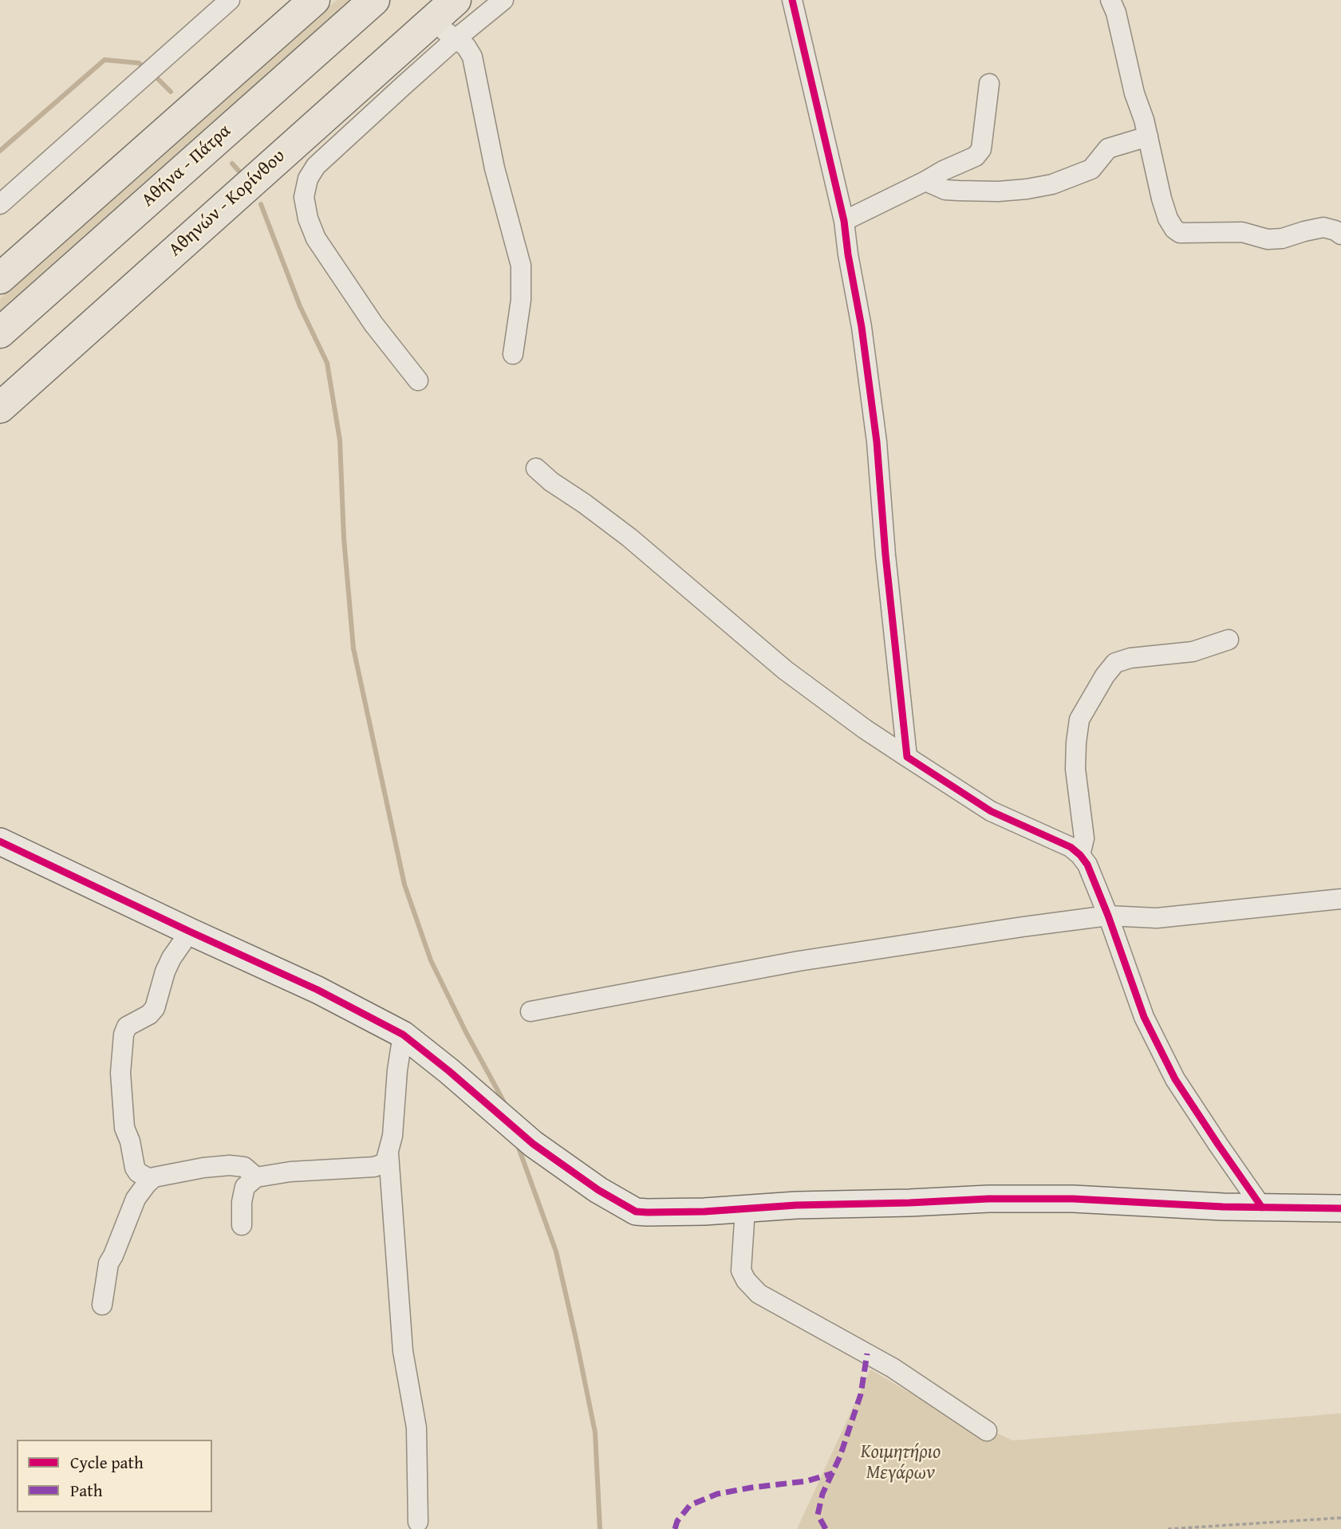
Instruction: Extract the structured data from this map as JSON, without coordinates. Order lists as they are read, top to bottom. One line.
{"streets":{"main road":["Αθήνα - Πάτρα","Αθηνών - Κορίνθου"]},"parks":["Κοιμητήριο Μεγάρων"],"legend":["Cycle path","Path"]}
